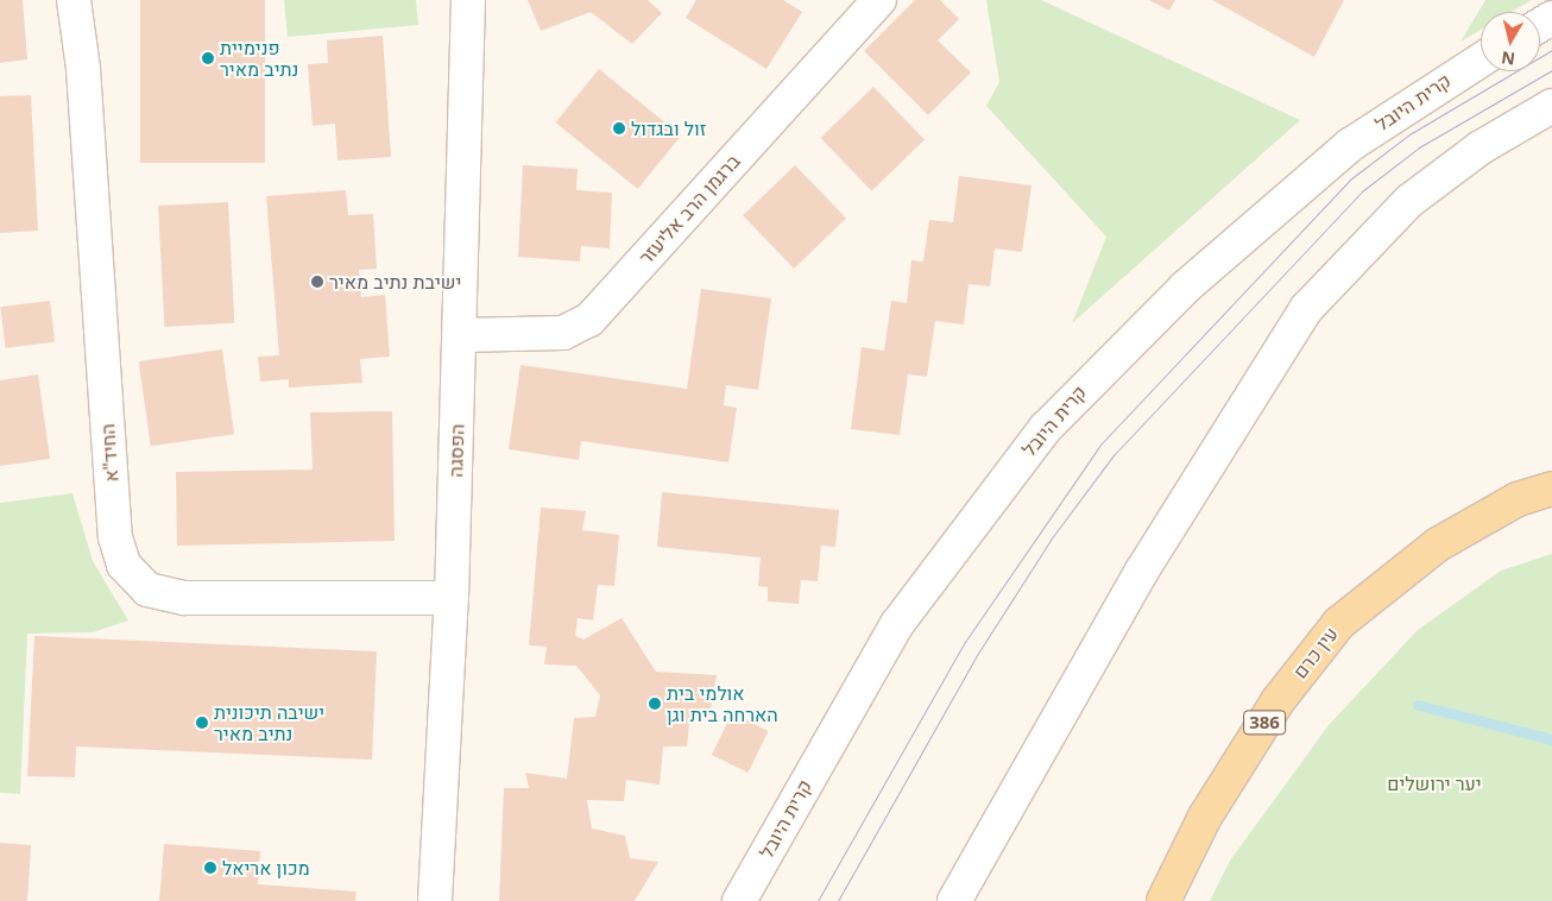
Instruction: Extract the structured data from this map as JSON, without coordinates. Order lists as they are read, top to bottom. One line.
{"streets":{"main road":["עין כרם","386"],"street":["קרית היובל","ברגמן הרב אליעזר","הפסגה","החיד\"א"]},"crossings":[["ברגמן הרב אליעזר","הפסגה"],["הפסגה","החיד\"א"]],"parks":["יער ירושלים"],"places":["פנימיית נתיב מאיר","זול ובגדול","ישיבת נתיב מאיר","אולמי בית הארחה בית וגן","ישיבה תיכונית נתיב מאיר","מכון אריאל"],"north":"bottom"}
